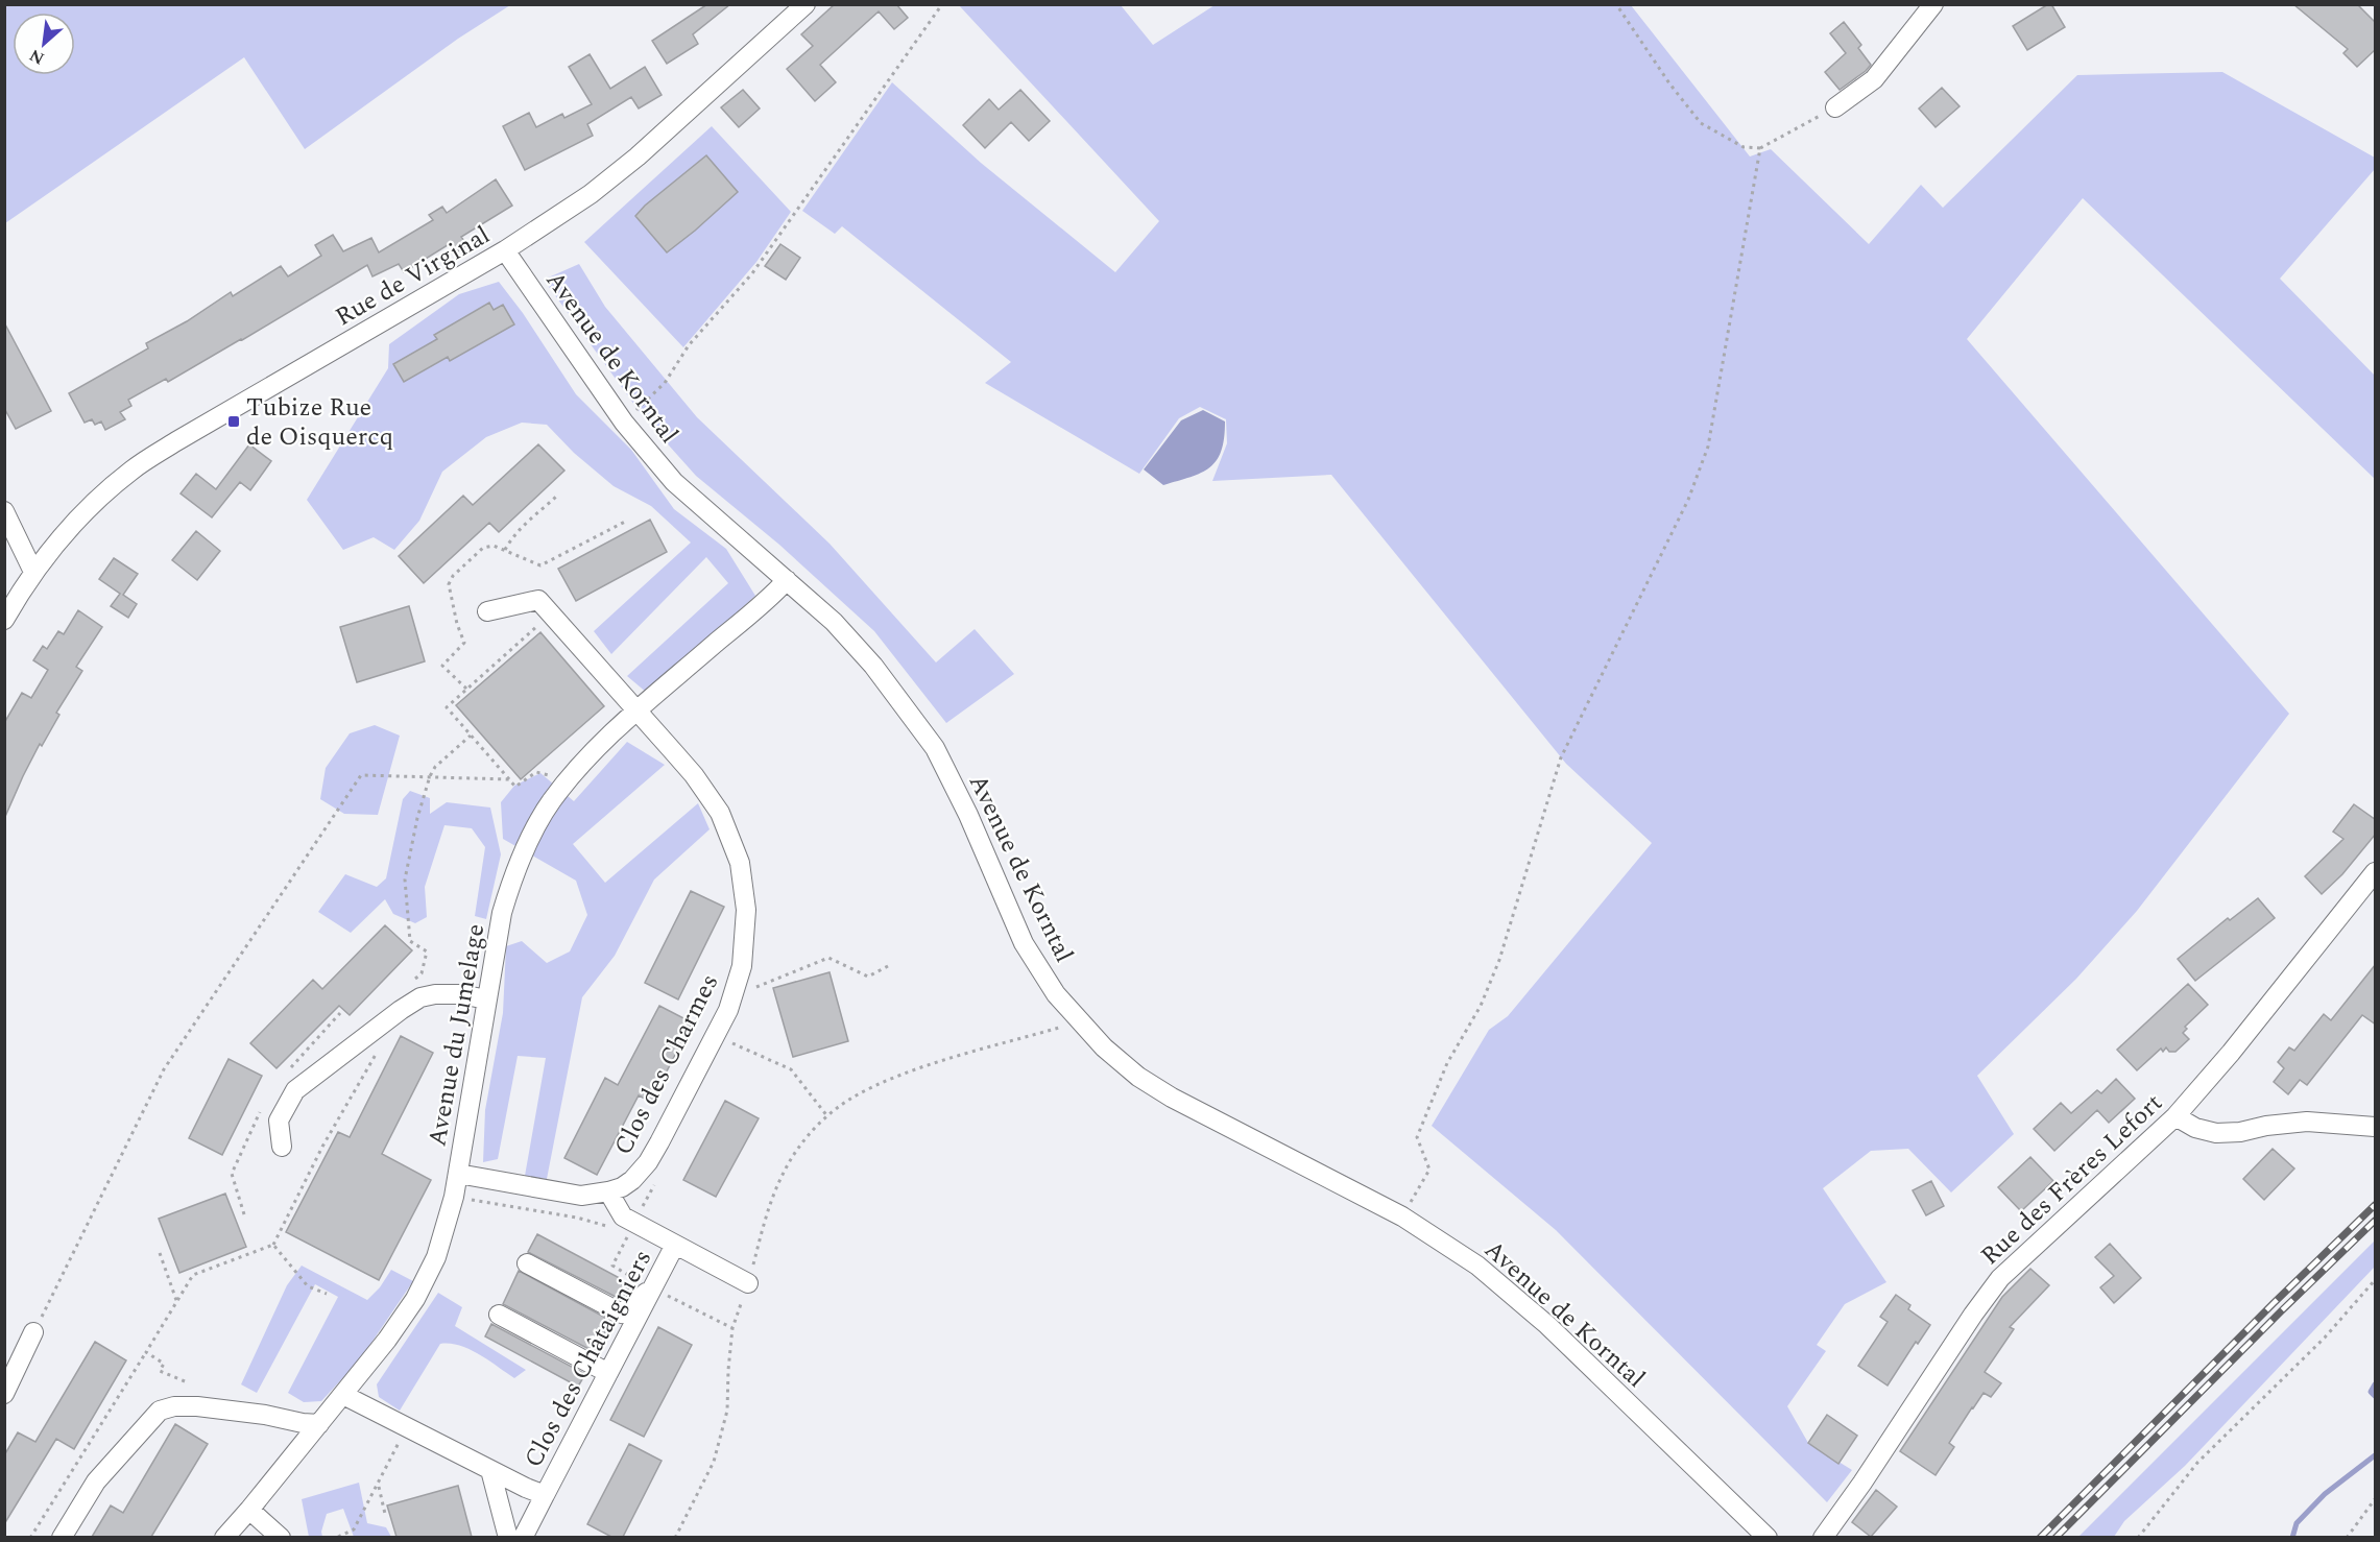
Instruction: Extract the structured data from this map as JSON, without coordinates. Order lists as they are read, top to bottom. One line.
{"streets":{"street":["Rue de Virginal","Avenue de Korntal","Avenue du Jumelage","Clos des Charmes","Rue des Frères Lefort","Clos des Châtaigniers"]},"crossings":[["Rue de Virginal","Avenue de Korntal"],["Avenue de Korntal","Avenue du Jumelage"],["Avenue du Jumelage","Clos des Charmes"],["Avenue du Jumelage","Clos des Châtaigniers"],["Clos des Charmes","Clos des Châtaigniers"]],"places":{"transit":["Tubize Rue de Oisquercq"]},"north":"bottom left"}
